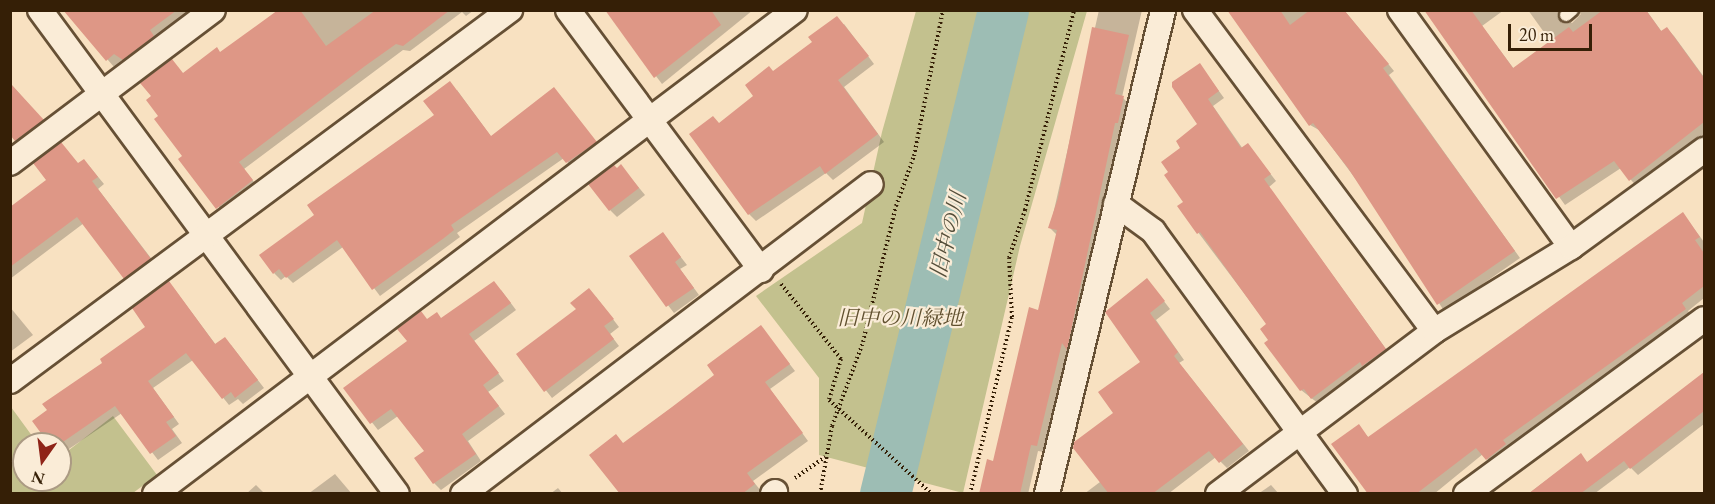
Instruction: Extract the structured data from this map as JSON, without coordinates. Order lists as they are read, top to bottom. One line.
{"water":["旧中の川"],"parks":["旧中の川緑地"],"scale_bar":"20 m","north":"bottom"}
